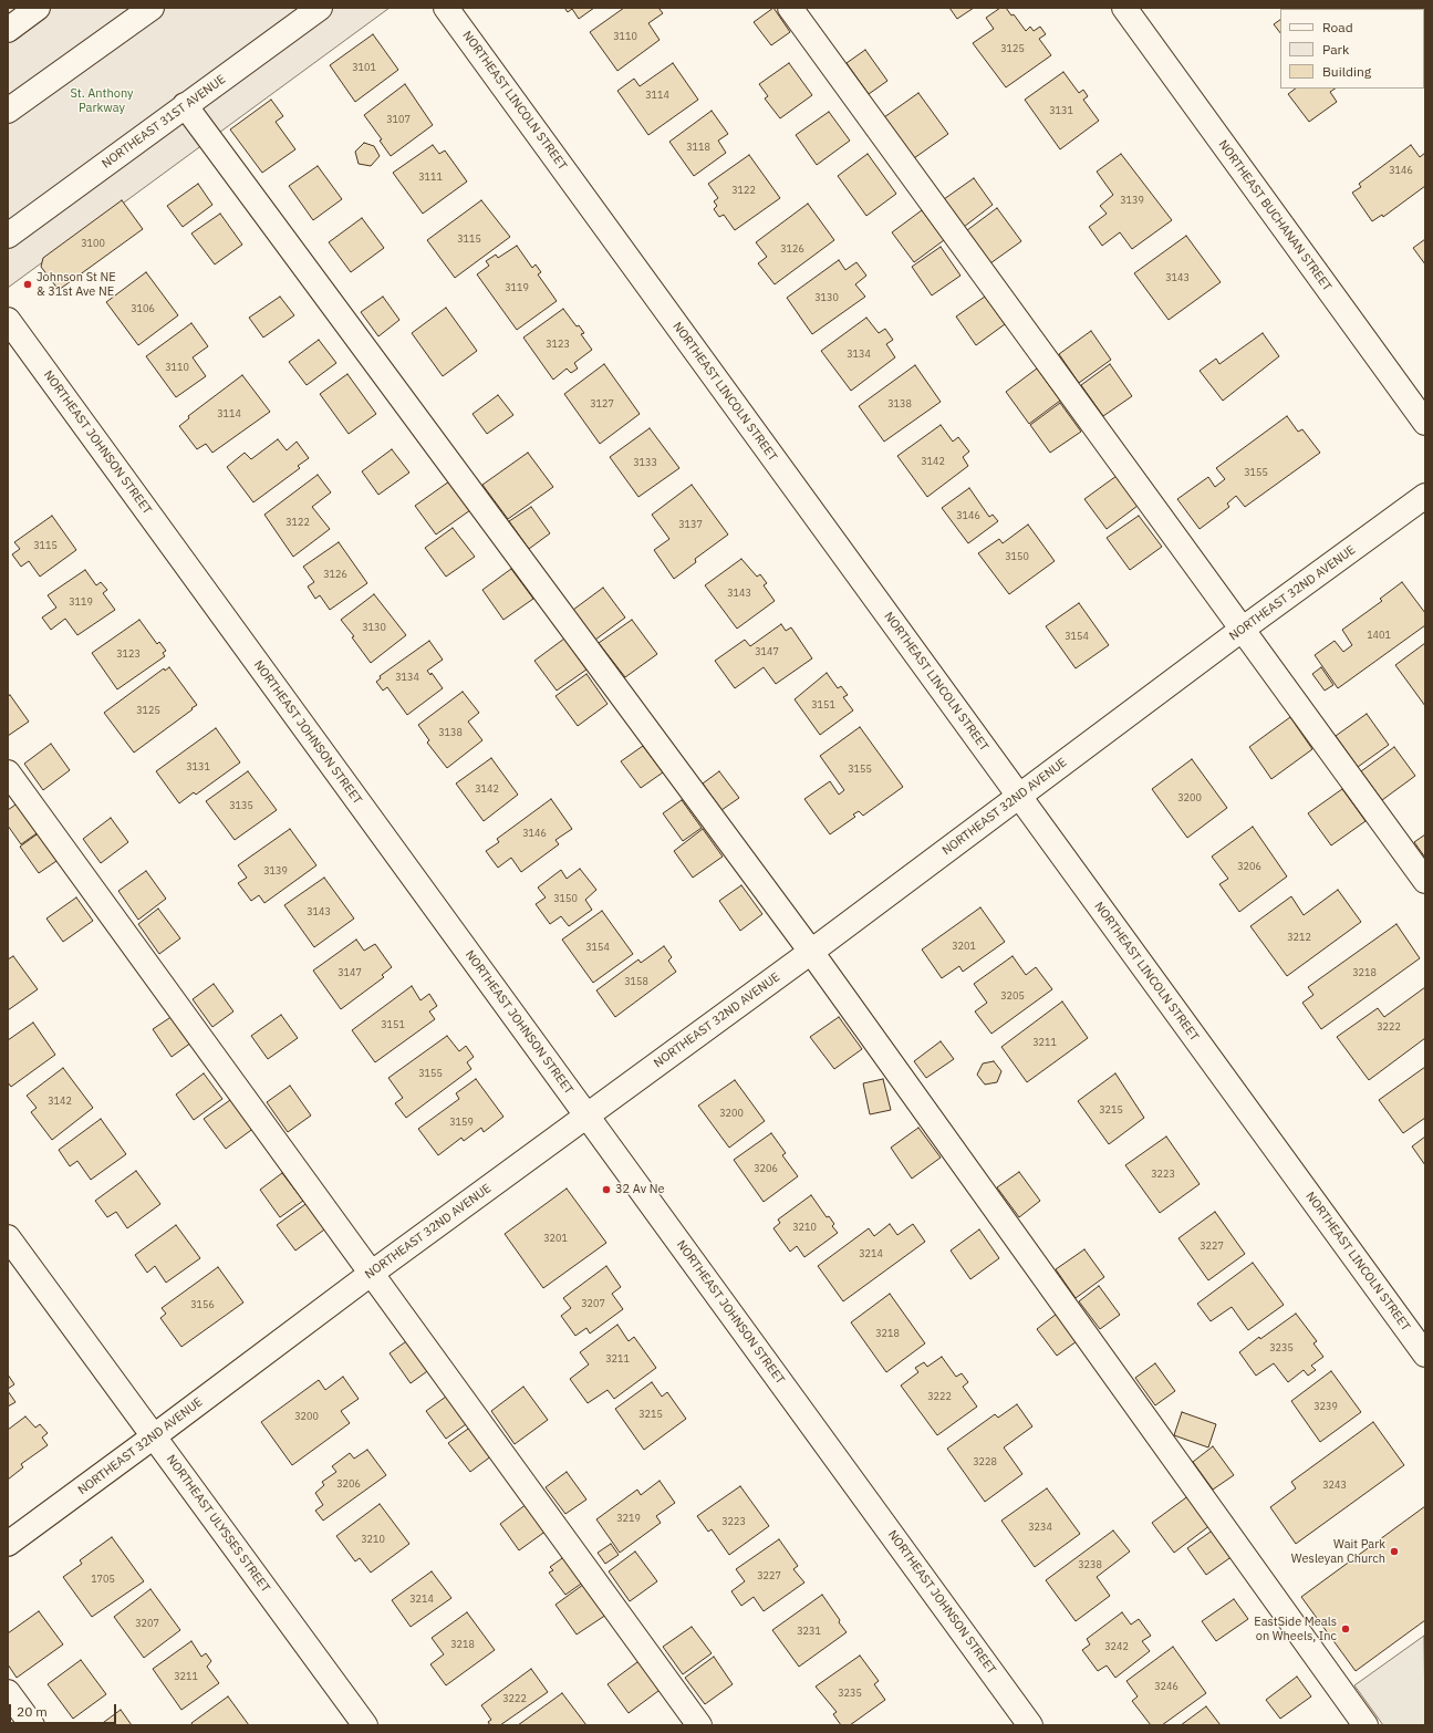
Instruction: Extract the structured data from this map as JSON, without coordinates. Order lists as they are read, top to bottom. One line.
{"streets":{"street":["NORTHEAST LINCOLN STREET","NORTHEAST 31ST AVENUE","NORTHEAST BUCHANAN STREET","NORTHEAST JOHNSON STREET","NORTHEAST 32ND AVENUE","NORTHEAST ULYSSES STREET"]},"crossings":[["NORTHEAST LINCOLN STREET","NORTHEAST 32ND AVENUE"],["NORTHEAST JOHNSON STREET","NORTHEAST 32ND AVENUE"],["NORTHEAST 32ND AVENUE","NORTHEAST ULYSSES STREET"]],"parks":["St. Anthony Parkway"],"places":["Johnson St NE & 31st Ave NE","32 Av Ne","Wait Park Wesleyan Church","EastSide Meals on Wheels, Inc"],"house_numbers":["3110","3125","3101","3114","3131","3107","3118","3146","3111","3122","3139","3115","3100","3126","3143","3119","3130","3106","3123","3134","3110","3127","3138","3114","3142","3133","3155","3146","3122","3137","3115","3150","3126","3143","3119","3130","1401","3154","3147","3123","3134","3151","3125","3138","3131","3155","3142","3200","3135","3146","3206","3139","3150","3143","3212","3201","3154","3147","3218","3158","3205","3151","3222","3211","3155","3142","3215","3200","3159","3206","3223","3210","3201","3227","3214","3207","3156","3218","3235","3211","3222","3239","3215","3200","3228","3206","3243","3219","3223","3234","3210","3238","3227","1705","3214","3207","3231","3218","3242","3211","3246","3235","3222"],"legend":["Road","Park","Building"],"scale_bar":"20 m"}
